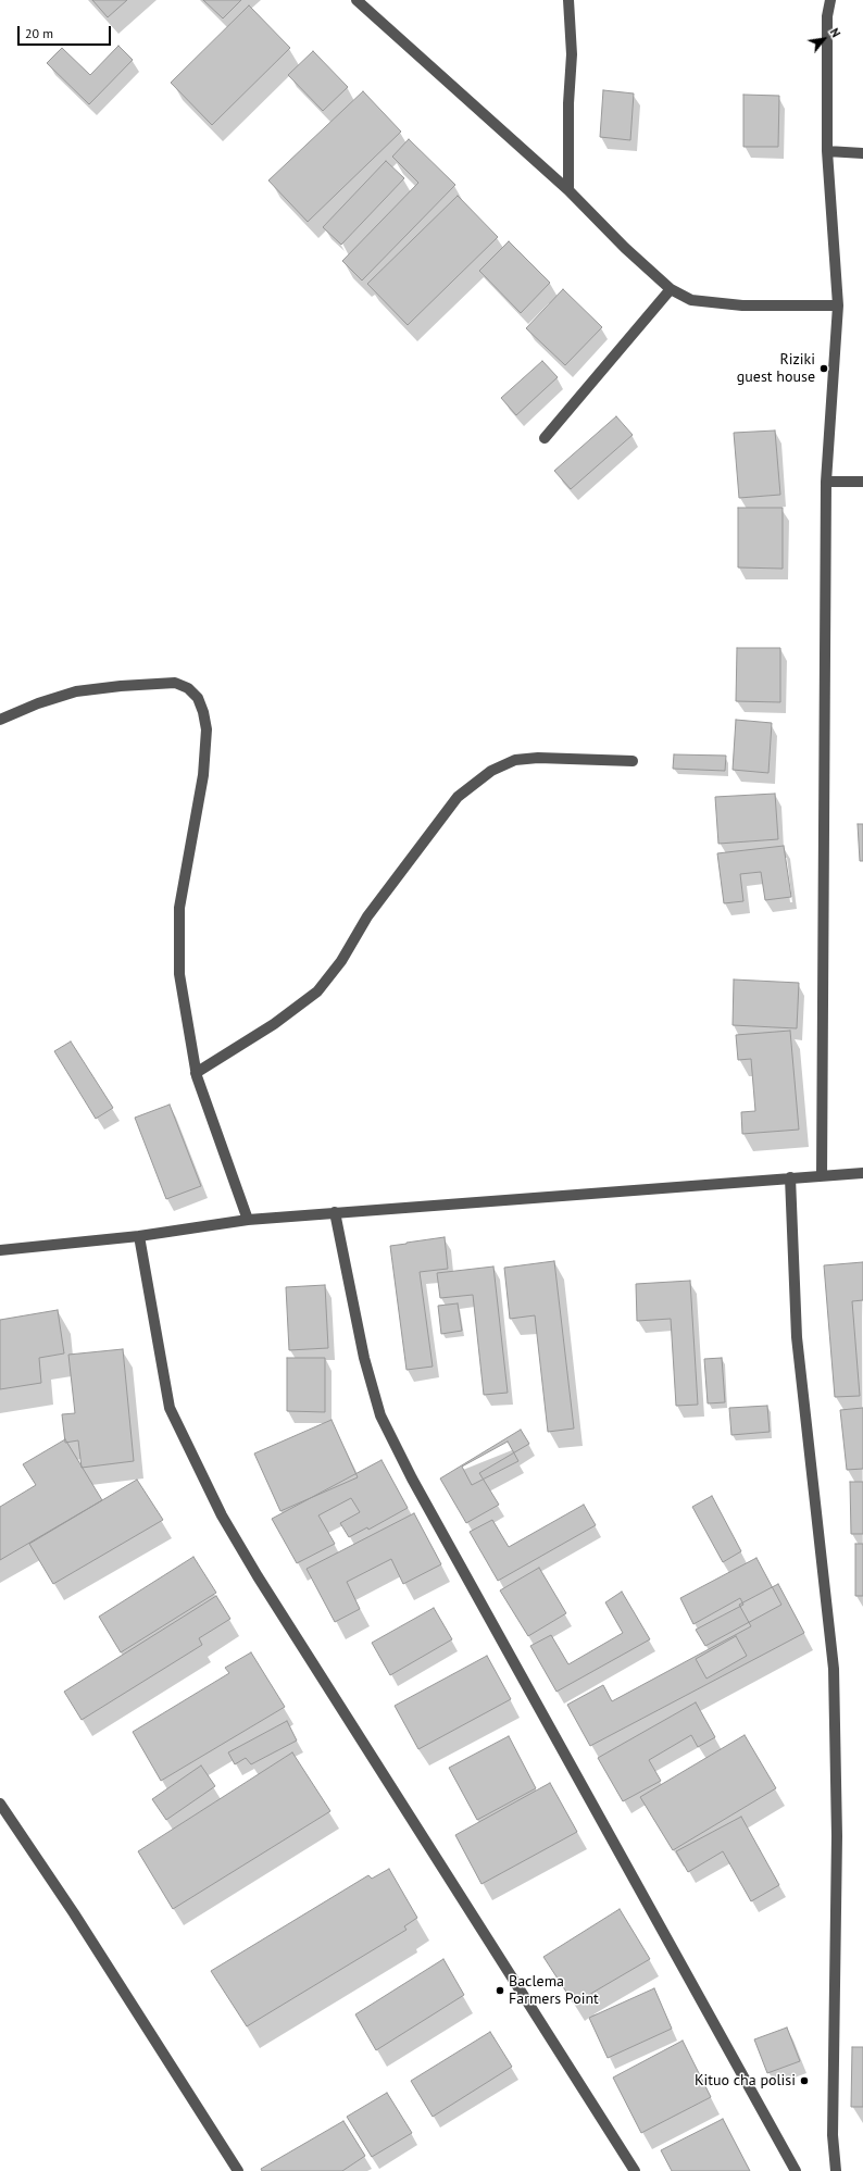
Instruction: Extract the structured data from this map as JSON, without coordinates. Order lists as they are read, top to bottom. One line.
{"places":["Riziki guest house","Baclema Farmers Point","Kituo cha polisi"],"scale_bar":"20 m","north":"top right"}
